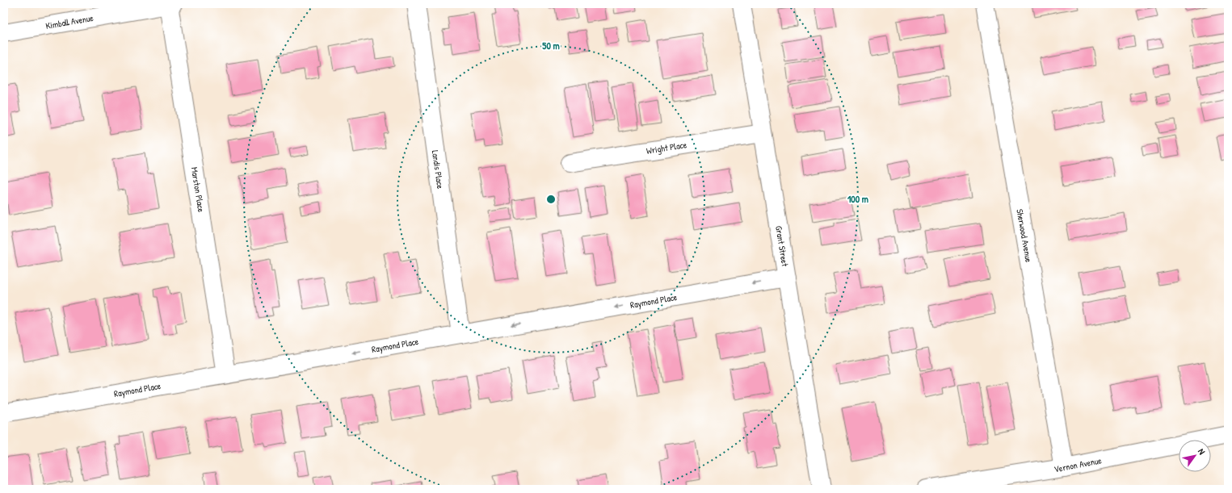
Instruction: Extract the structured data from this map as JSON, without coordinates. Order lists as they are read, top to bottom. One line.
{"streets":{"street":["Kimball Avenue","Wright Place","Landis Place","Marston Place","Sherwood Avenue","Grant Street","Raymond Place","Vernon Avenue"]},"crossings":[["Kimball Avenue","Marston Place"],["Wright Place","Grant Street"],["Landis Place","Raymond Place"],["Marston Place","Raymond Place"],["Sherwood Avenue","Vernon Avenue"],["Grant Street","Raymond Place"]],"one_way":["Raymond Place"],"north":"top right","rings":["50 m","100 m"]}
